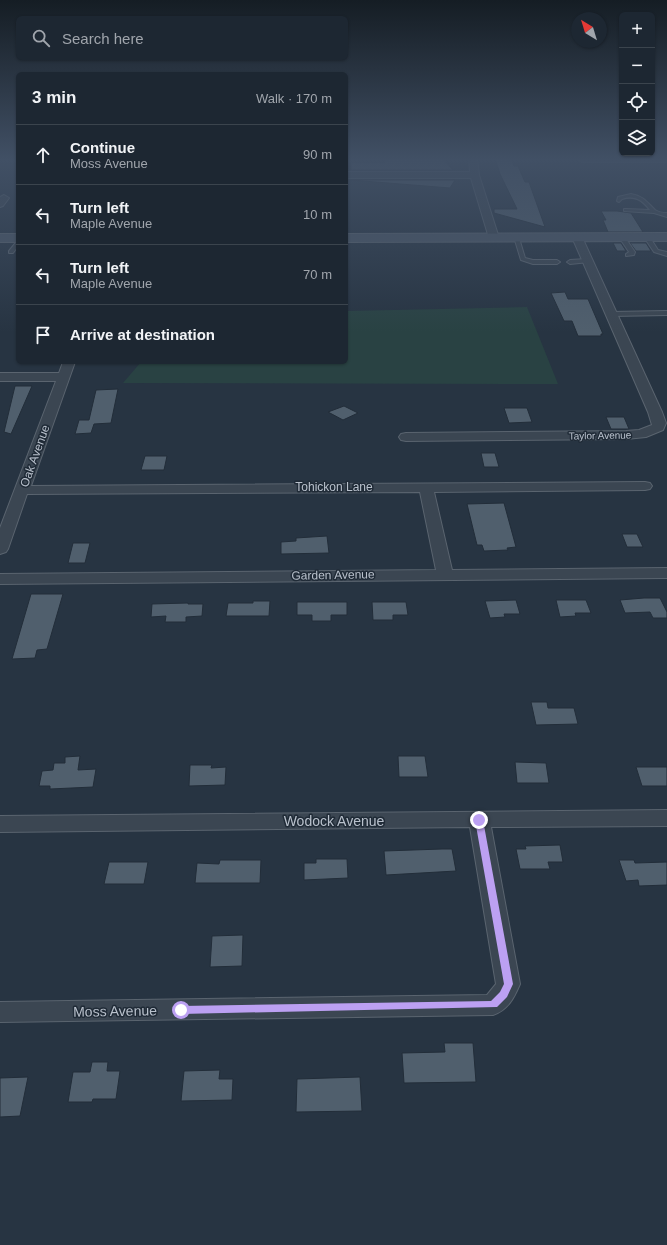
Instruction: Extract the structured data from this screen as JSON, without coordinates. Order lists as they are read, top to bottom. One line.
{"streets":{"street":["Taylor Avenue","Oak Avenue","Tohickon Lane","Garden Avenue","Wodock Avenue","Moss Avenue"]},"crossings":[["Oak Avenue","Tohickon Lane"],["Wodock Avenue","Moss Avenue"]],"north":"top left","page":{"map_buttons":["+","−"],"search":"Search here","heading":["3 min","Walk · 170 m"],"list":[["Continue","Moss Avenue","90 m"],["Turn left","Maple Avenue","10 m"],["Turn left","Maple Avenue","70 m"],"Arrive at destination"]}}
